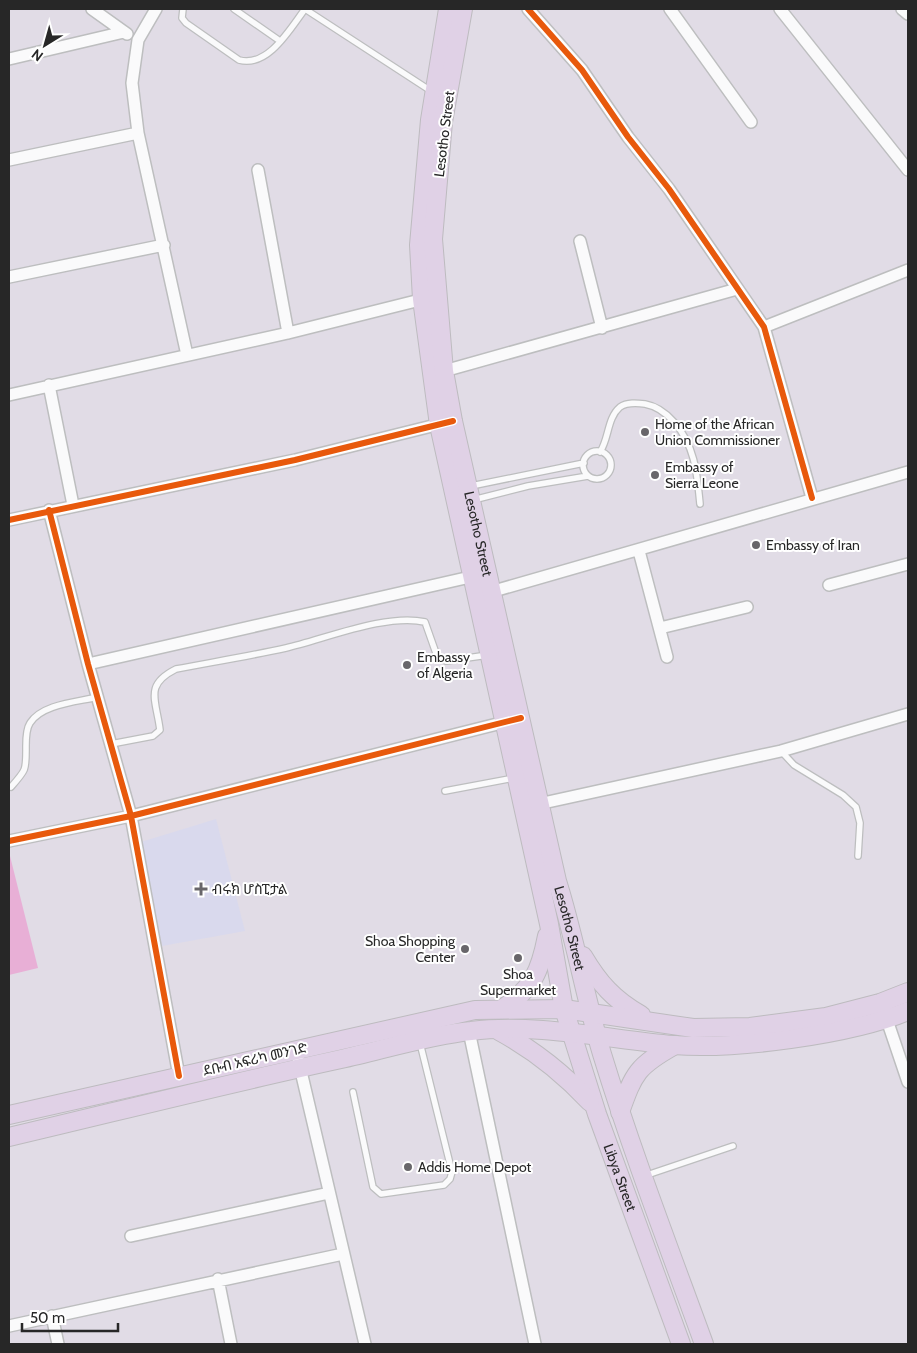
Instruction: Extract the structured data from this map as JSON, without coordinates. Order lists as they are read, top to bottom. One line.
{"streets":{"main road":["Lesotho Street","ደቡብ አፍሪካ መንገድ","Libya Street"]},"crossings":[["Lesotho Street","ደቡብ አፍሪካ መንገድ"],["Lesotho Street","Libya Street"],["ደቡብ አፍሪካ መንገድ","Libya Street"]],"places":{"other":["Home of the African Union Commissioner","Embassy of Sierra Leone","Embassy of Iran","Embassy of Algeria","Shoa Shopping Center","Shoa Supermarket","Addis Home Depot"],"health":["ብሩክ ሆስፒታል"]},"scale_bar":"50 m","north":"bottom left"}
